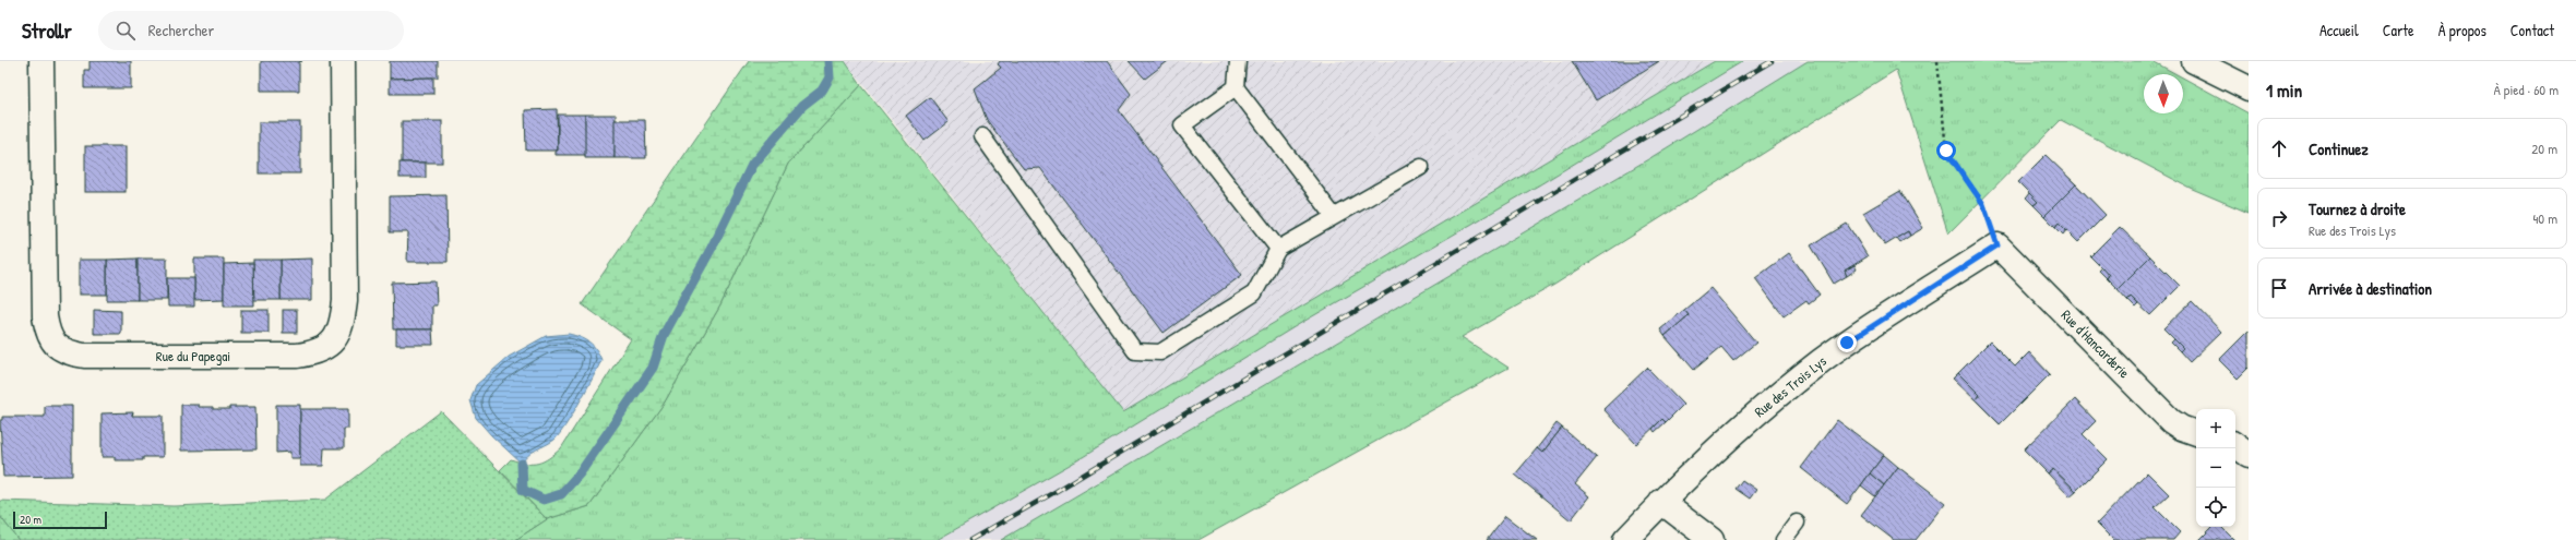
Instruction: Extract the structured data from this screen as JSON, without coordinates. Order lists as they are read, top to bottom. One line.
{"streets":{"street":["Rue d'Hancarderie","Rue du Papegai","Rue des Trois Lys"]},"crossings":[["Rue d'Hancarderie","Rue des Trois Lys"]],"scale_bar":"20 m","north":"bottom","page":{"header":"Strollr","search":"Rechercher","nav":["Accueil","Carte","À propos","Contact"],"heading":["1 min","À pied · 60 m"],"list":[["Continuez","20 m"],["Tournez à droite","Rue des Trois Lys","40 m"],"Arrivée à destination"],"map_buttons":["+","−"],"scale":"20 m"}}
